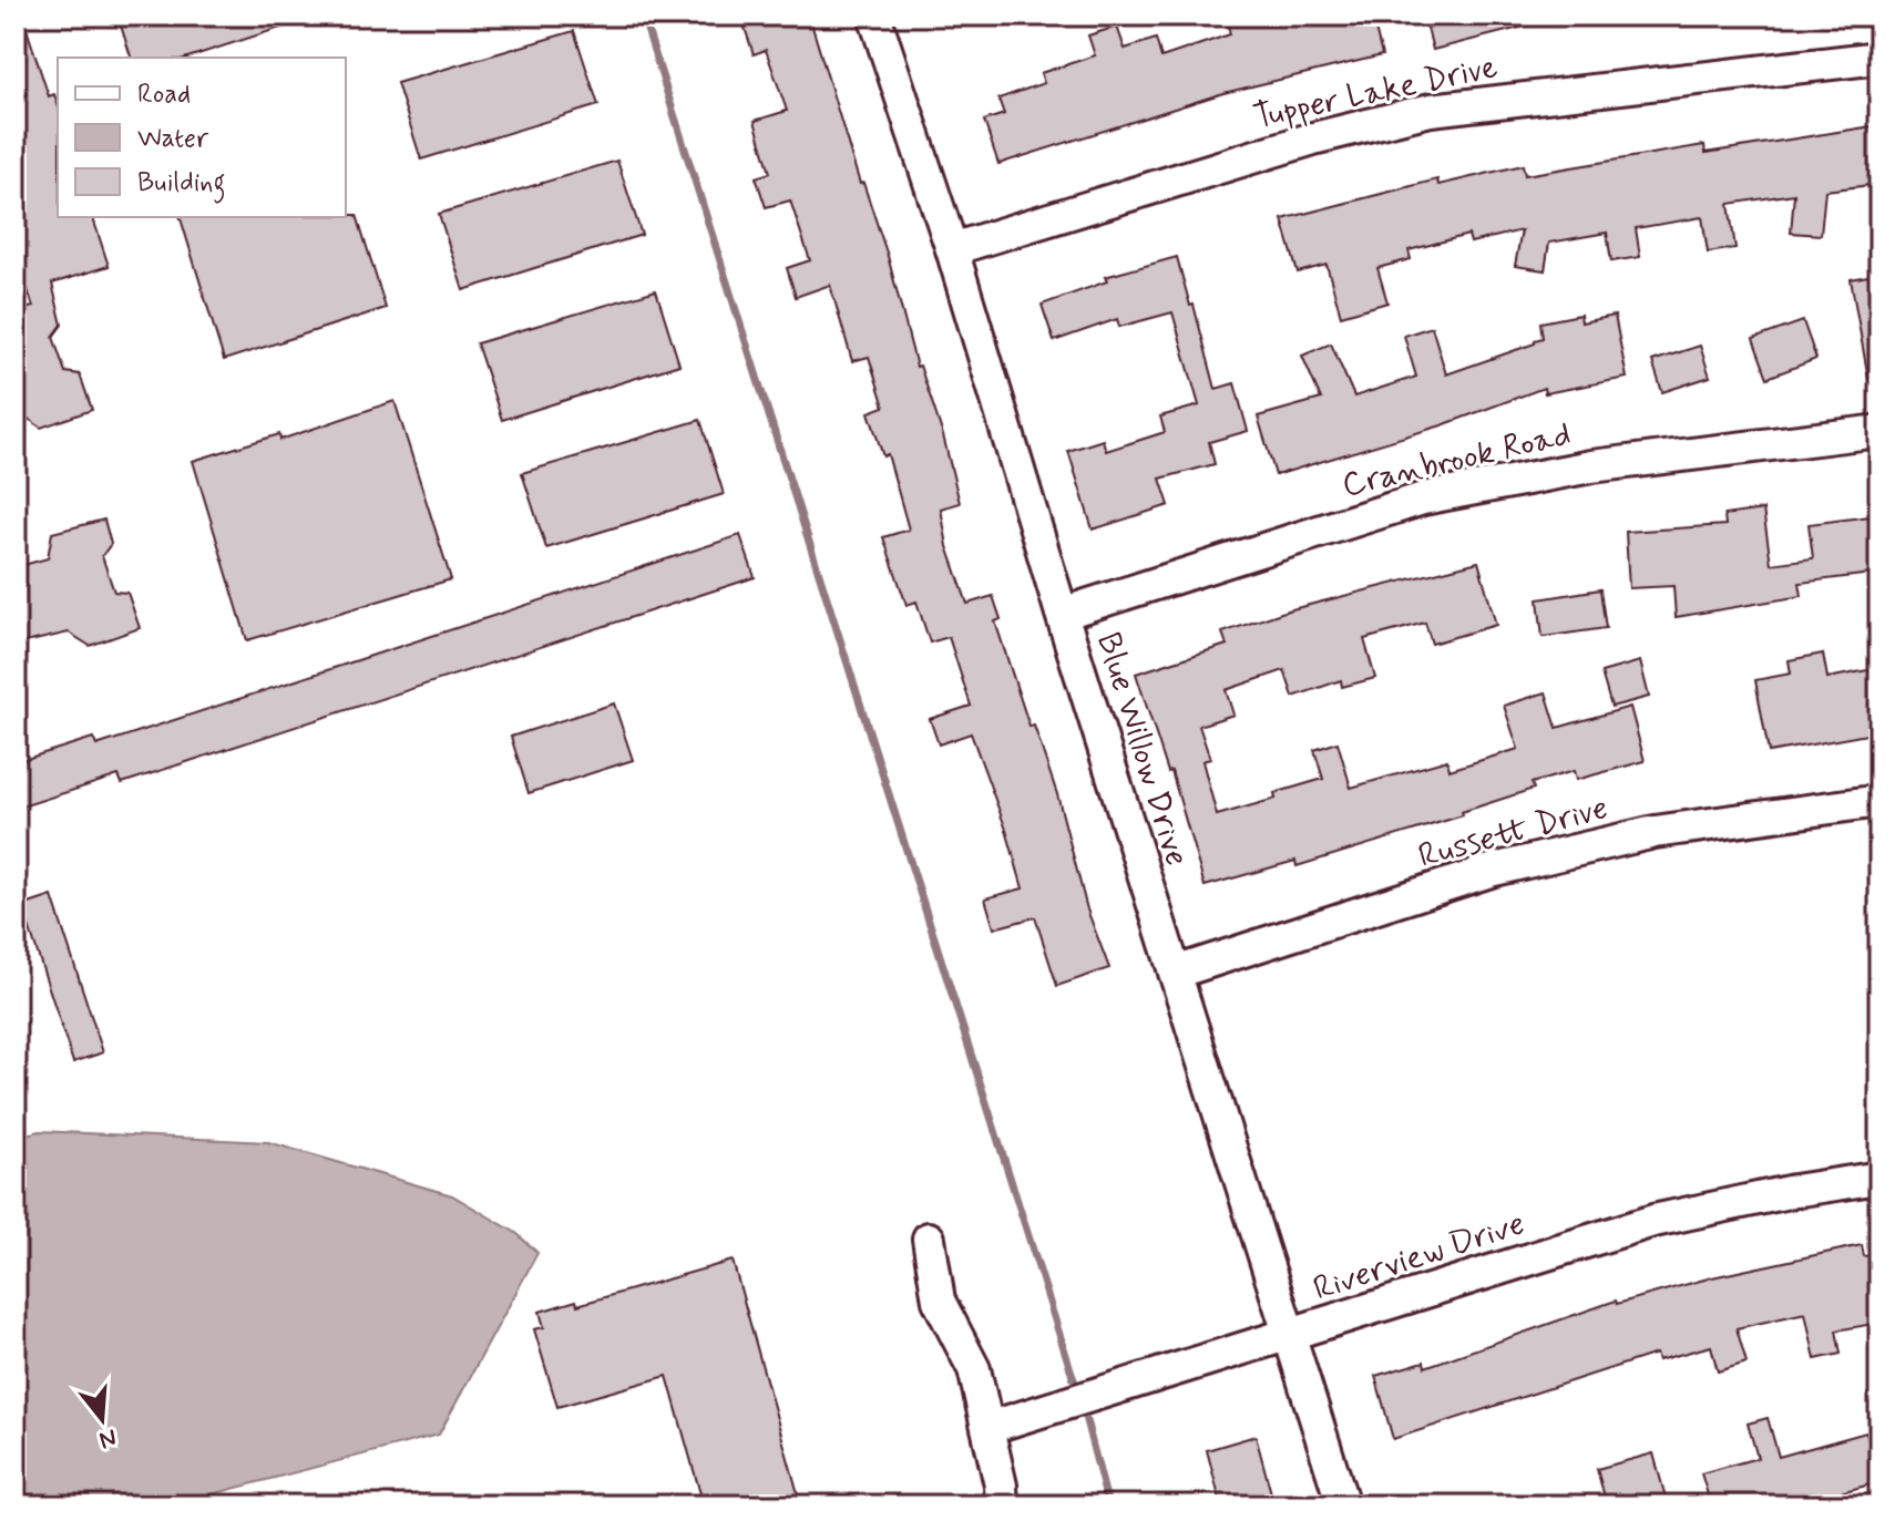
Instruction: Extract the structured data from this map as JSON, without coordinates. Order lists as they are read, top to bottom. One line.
{"streets":{"street":["Tupper Lake Drive","Cranbrook Road","Blue Willow Drive","Russett Drive","Riverview Drive"]},"crossings":[["Tupper Lake Drive","Blue Willow Drive"],["Cranbrook Road","Blue Willow Drive"],["Blue Willow Drive","Russett Drive"],["Blue Willow Drive","Riverview Drive"]],"legend":["Road","Water","Building"],"north":"bottom"}
